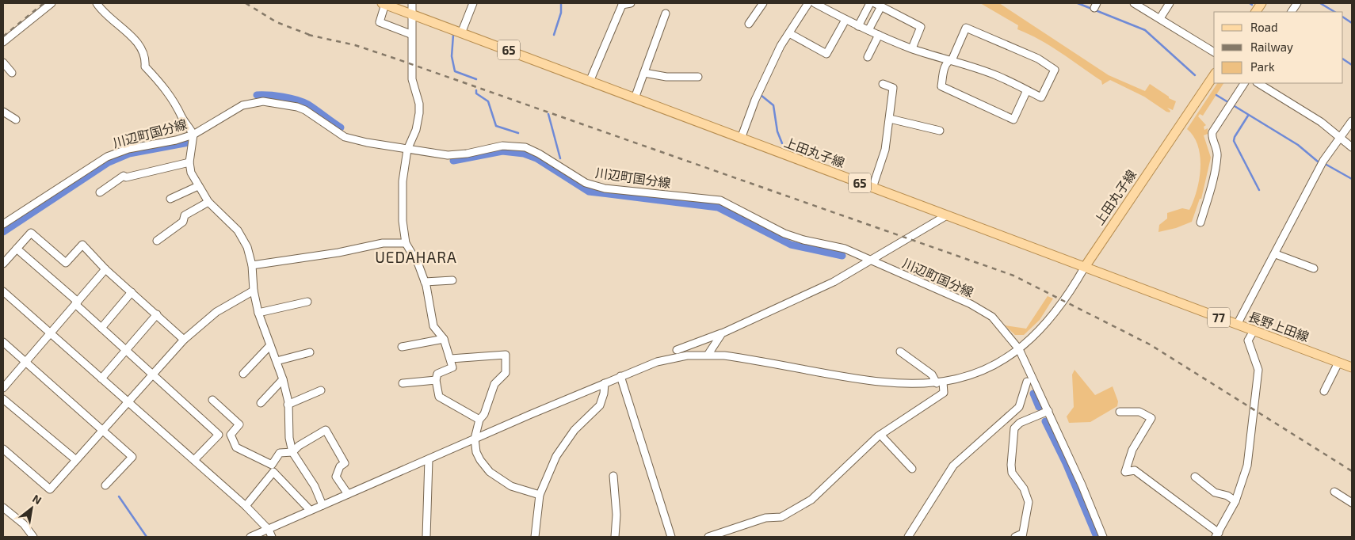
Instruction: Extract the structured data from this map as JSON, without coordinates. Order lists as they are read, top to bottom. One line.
{"streets":{"main road":["65","上田丸子線","77","長野上田線"],"street":["川辺町国分線"]},"crossings":[["上田丸子線","長野上田線"]],"districts":["UEDAHARA"],"legend":["Road","Railway","Park"],"north":"top right"}
